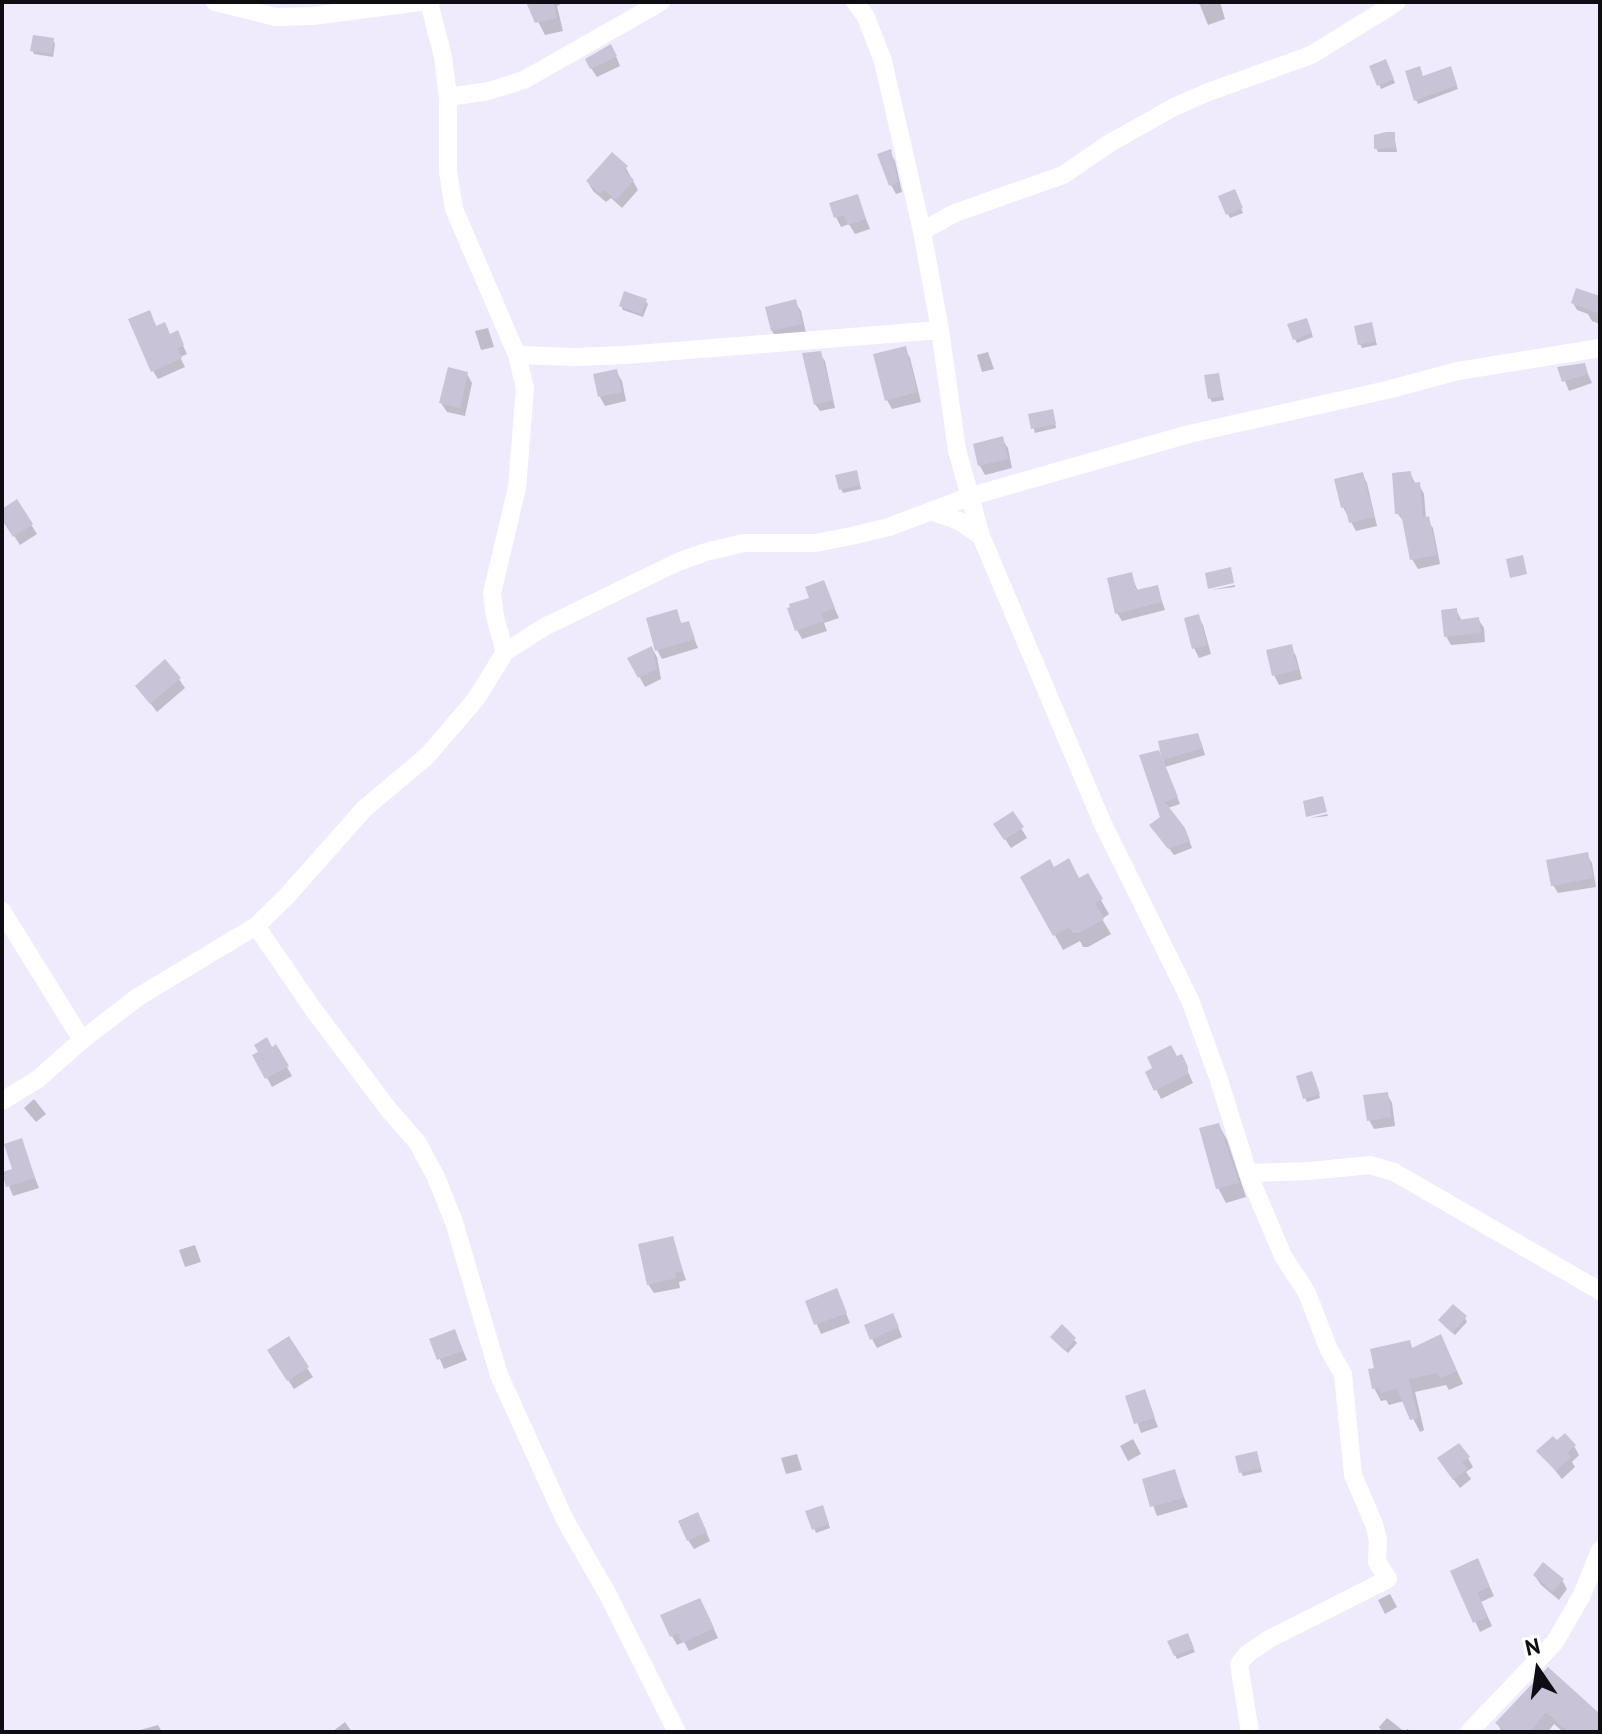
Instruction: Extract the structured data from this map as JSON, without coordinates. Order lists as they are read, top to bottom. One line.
{"north":"top"}
